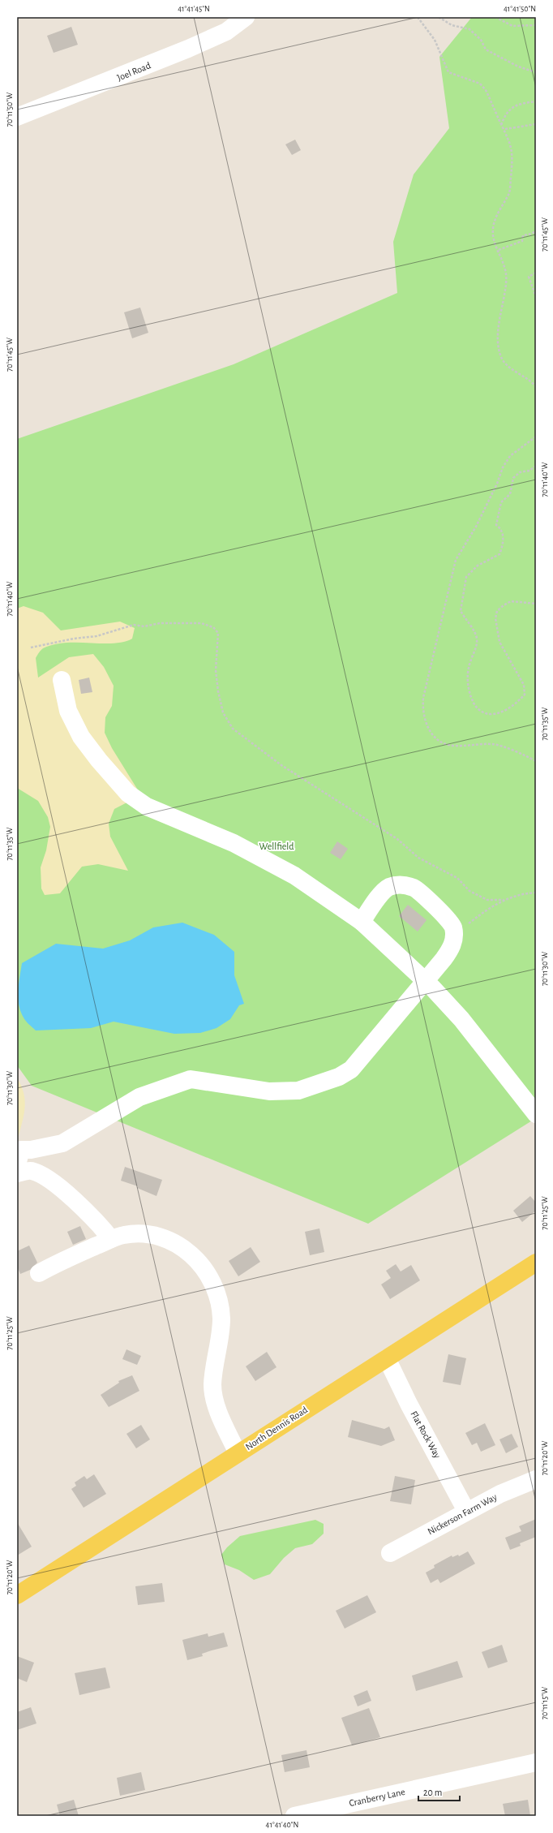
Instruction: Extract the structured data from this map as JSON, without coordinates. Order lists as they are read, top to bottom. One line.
{"streets":{"main road":["North Dennis Road"],"street":["Joel Road","Flat Rock Way","Nickerson Farm Way","Cranberry Lane"]},"crossings":[["North Dennis Road","Flat Rock Way"],["Flat Rock Way","Nickerson Farm Way"]],"parks":["Wellfield"],"scale_bar":"20 m","coordinates":["41°41'45\"N","41°41'50\"N","70°11'50\"W","70°11'45\"W","70°11'40\"W","70°11'35\"W","70°11'30\"W","70°11'25\"W","70°11'20\"W","70°11'15\"W","41°41'40\"N"]}
